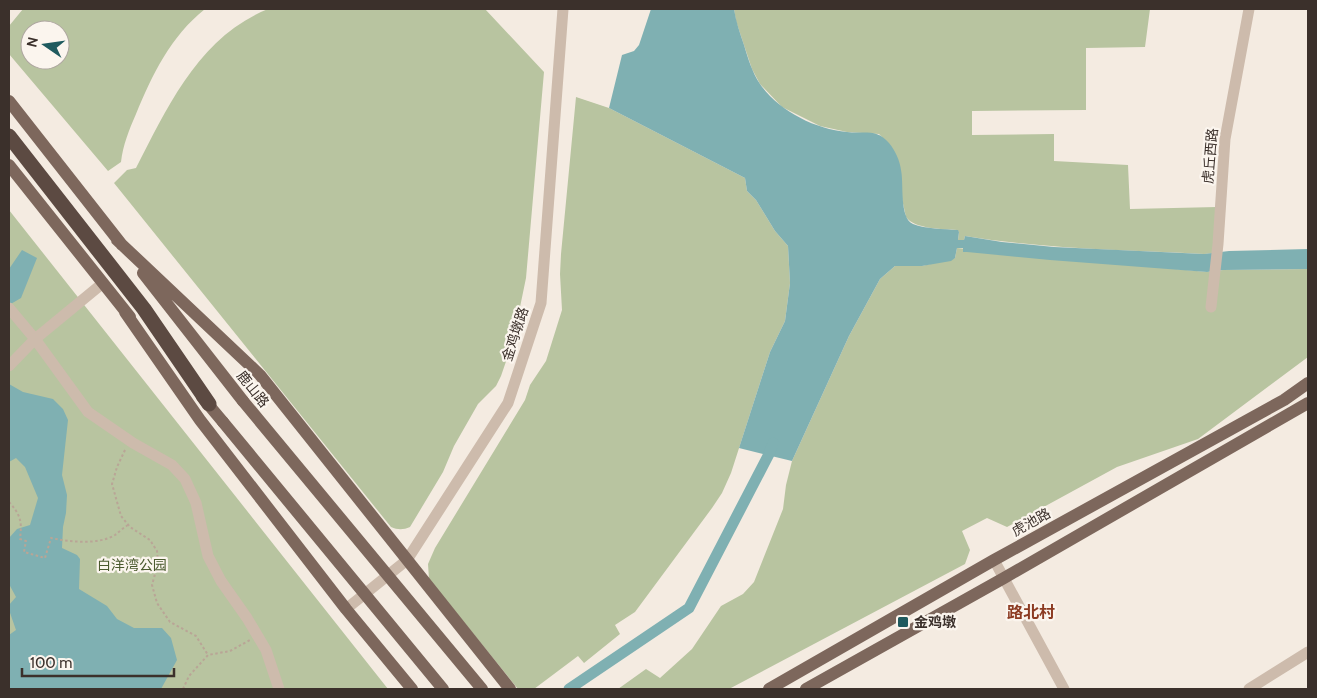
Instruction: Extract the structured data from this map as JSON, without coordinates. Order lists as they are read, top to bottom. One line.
{"streets":{"main road":["鹿山路","虎池路"],"street":["虎丘西路","金鸡墩路"]},"districts":["路北村"],"parks":["白洋湾公园"],"places":{"transit":["金鸡墩"]},"scale_bar":"100 m","north":"left"}
